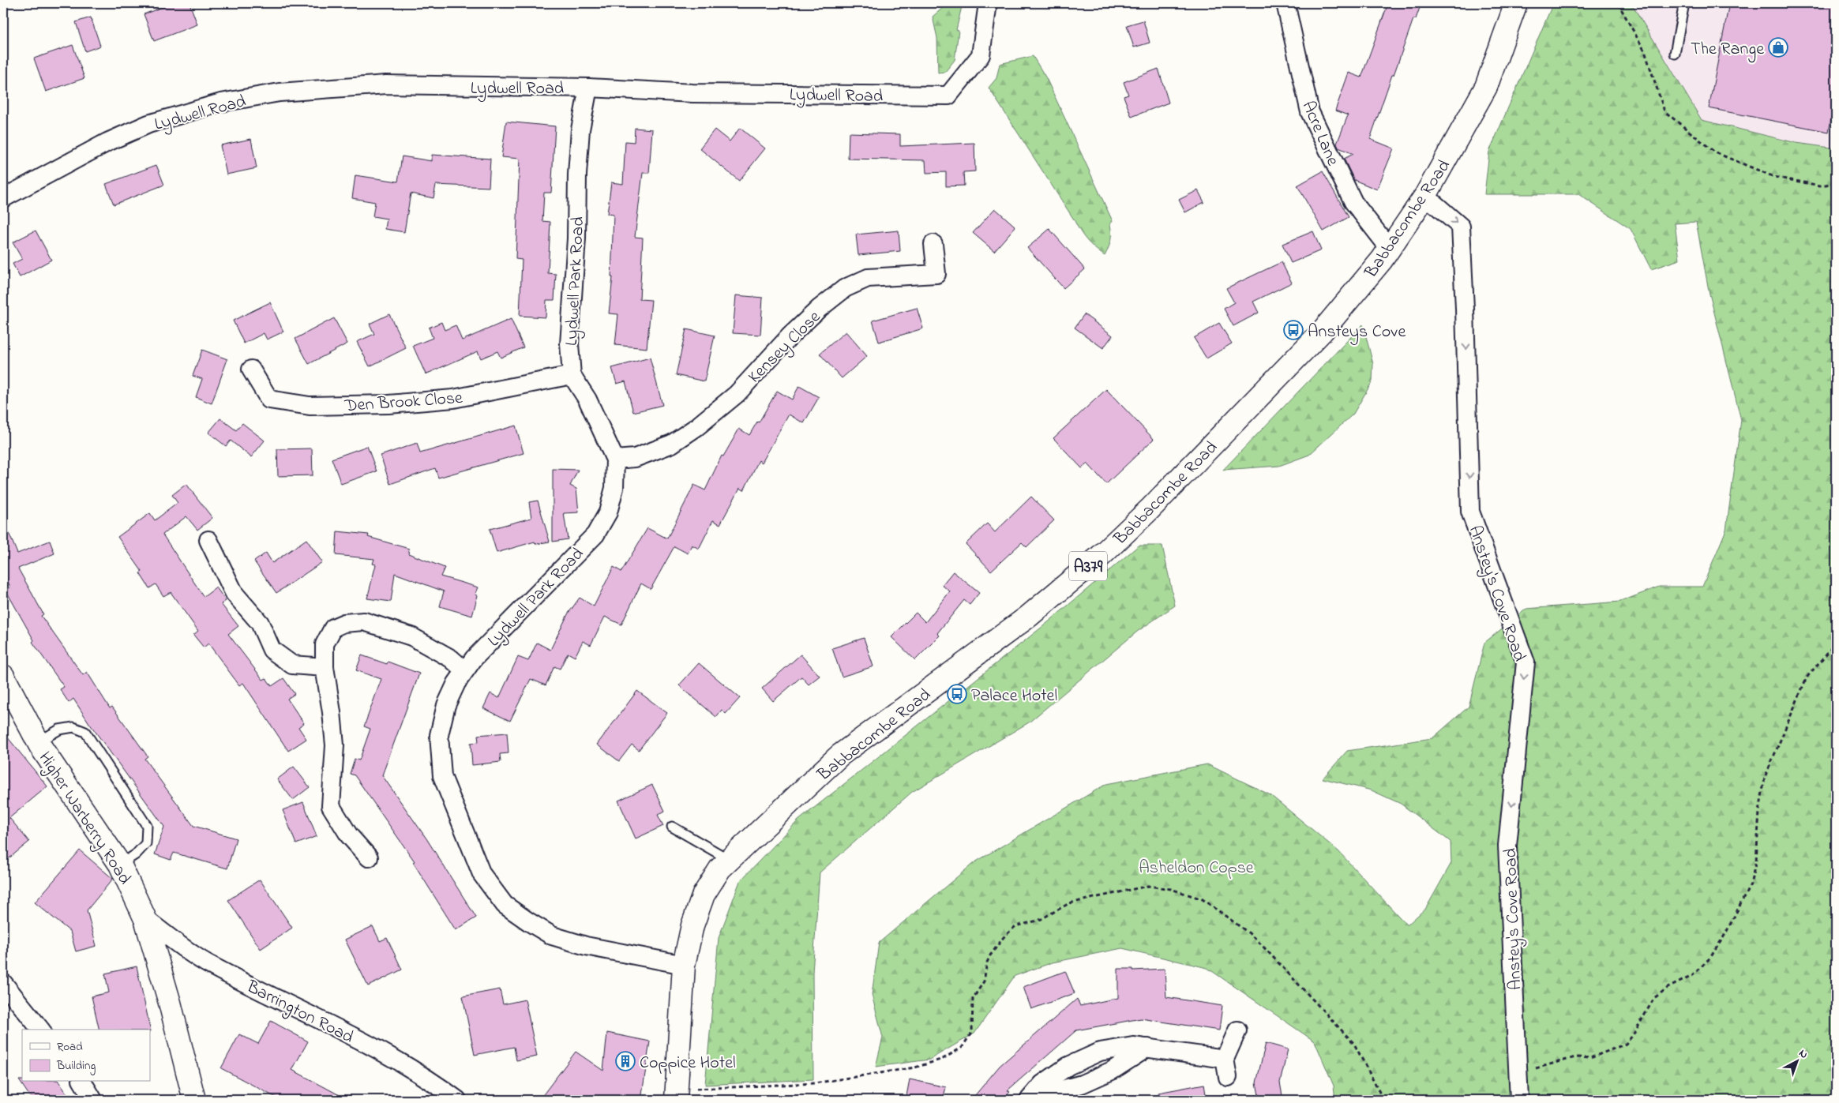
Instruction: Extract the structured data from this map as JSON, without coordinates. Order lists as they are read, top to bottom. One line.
{"streets":{"main road":["Babbacombe Road","A379","Higher Warberry Road"],"street":["Lydwell Road","Acre Lane","Lydwell Park Road","Kensey Close","Den Brook Close","Anstey's Cove Road","Barrington Road"]},"crossings":[["Lydwell Road","Lydwell Park Road"],["Acre Lane","Babbacombe Road"],["Babbacombe Road","Lydwell Park Road"],["Babbacombe Road","Anstey's Cove Road"],["Lydwell Park Road","Kensey Close"],["Lydwell Park Road","Den Brook Close"],["Higher Warberry Road","Barrington Road"]],"one_way":["Anstey's Cove Road"],"parks":["Asheldon Copse"],"places":{"shop":["The Range"],"bus stop":["Ansteys Cove","Palace Hotel"],"building":["Coppice Hotel"]},"legend":["Road","Building"],"north":"top right"}
